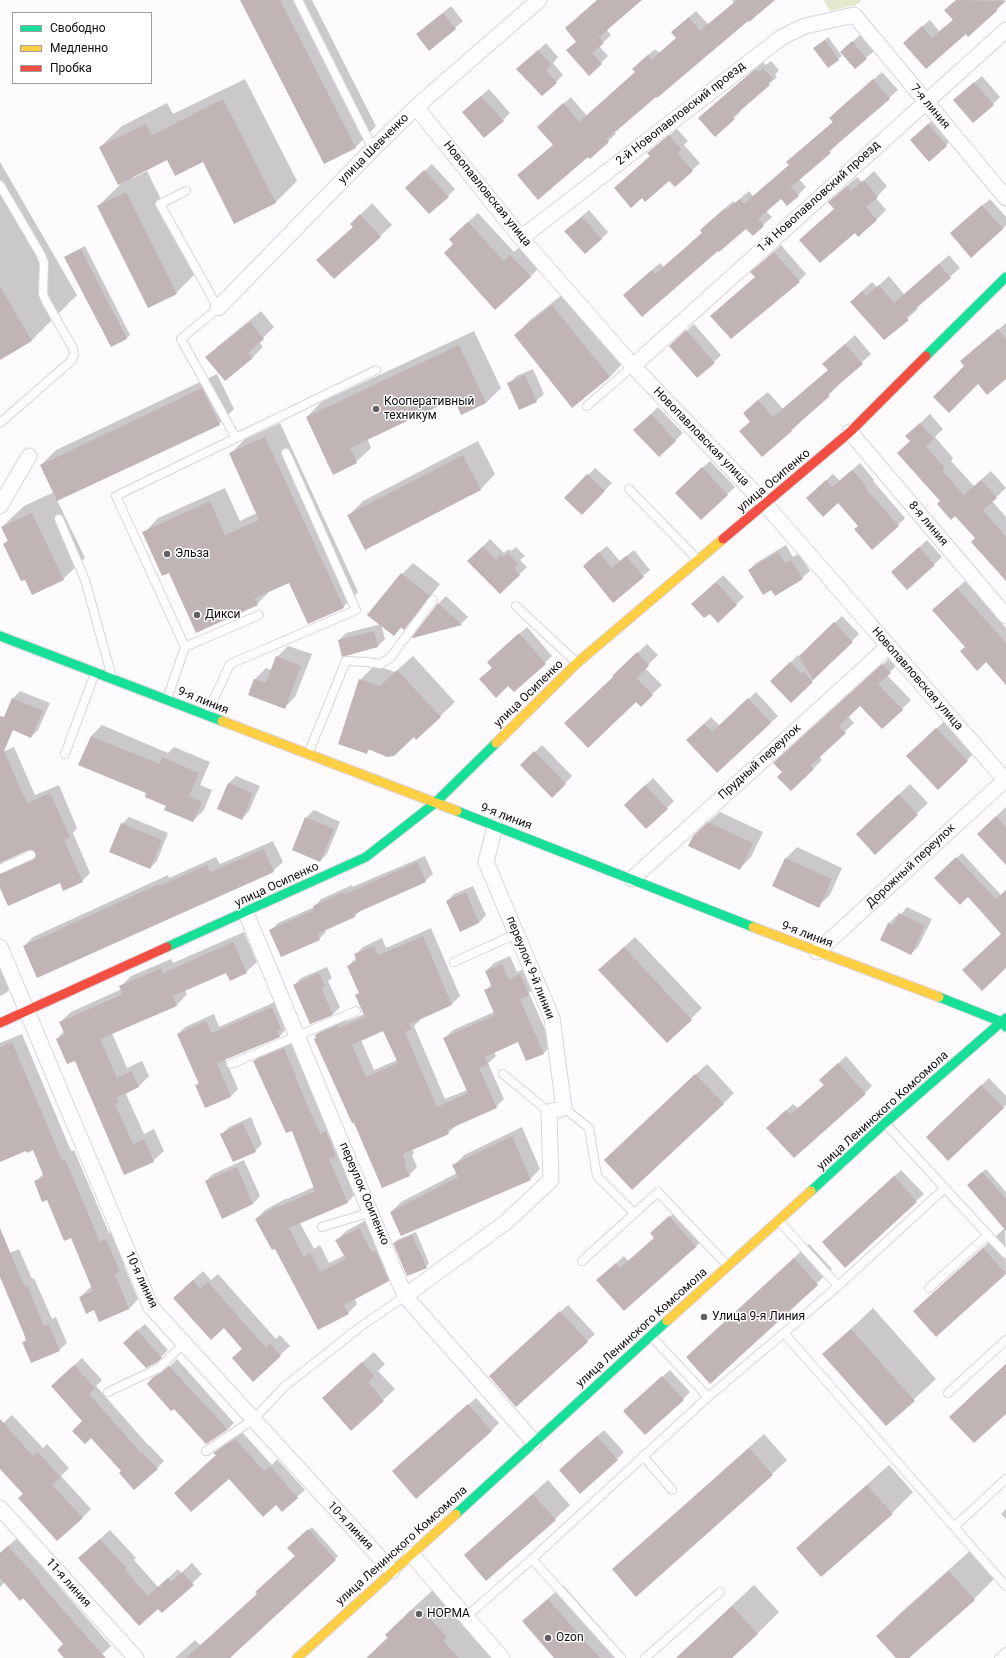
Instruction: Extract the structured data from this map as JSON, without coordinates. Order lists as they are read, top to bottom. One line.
{"streets":{"street":["7-я линия","2-й Новопавловский проезд","улица Шевченко","Новопавловская улица","1-й Новопавловский проезд","улица Осипенко","8-я линия","9-я линия","Прудный переулок","Дорожный переулок","переулок 9-й линии","улица Ленинского Комсомола","переулок Осипенко","10-я линия","11-я линия"]},"crossings":[["7-я линия","2-й Новопавловский проезд"],["7-я линия","1-й Новопавловский проезд"],["2-й Новопавловский проезд","Новопавловская улица"],["улица Шевченко","Новопавловская улица"],["Новопавловская улица","1-й Новопавловский проезд"],["Новопавловская улица","улица Осипенко"],["Новопавловская улица","Прудный переулок"],["Новопавловская улица","Дорожный переулок"],["улица Осипенко","8-я линия"],["улица Осипенко","9-я линия"],["улица Осипенко","переулок Осипенко"],["улица Осипенко","10-я линия"],["9-я линия","Прудный переулок"],["9-я линия","Дорожный переулок"],["9-я линия","переулок 9-й линии"],["9-я линия","улица Ленинского Комсомола"],["улица Ленинского Комсомола","переулок Осипенко"],["улица Ленинского Комсомола","10-я линия"]],"places":["Кооперативный техникум","Эльза","Дикси","Улица 9-я Линия","НОРМА","Ozon"],"legend":["Свободно","Медленно","Пробка"]}
